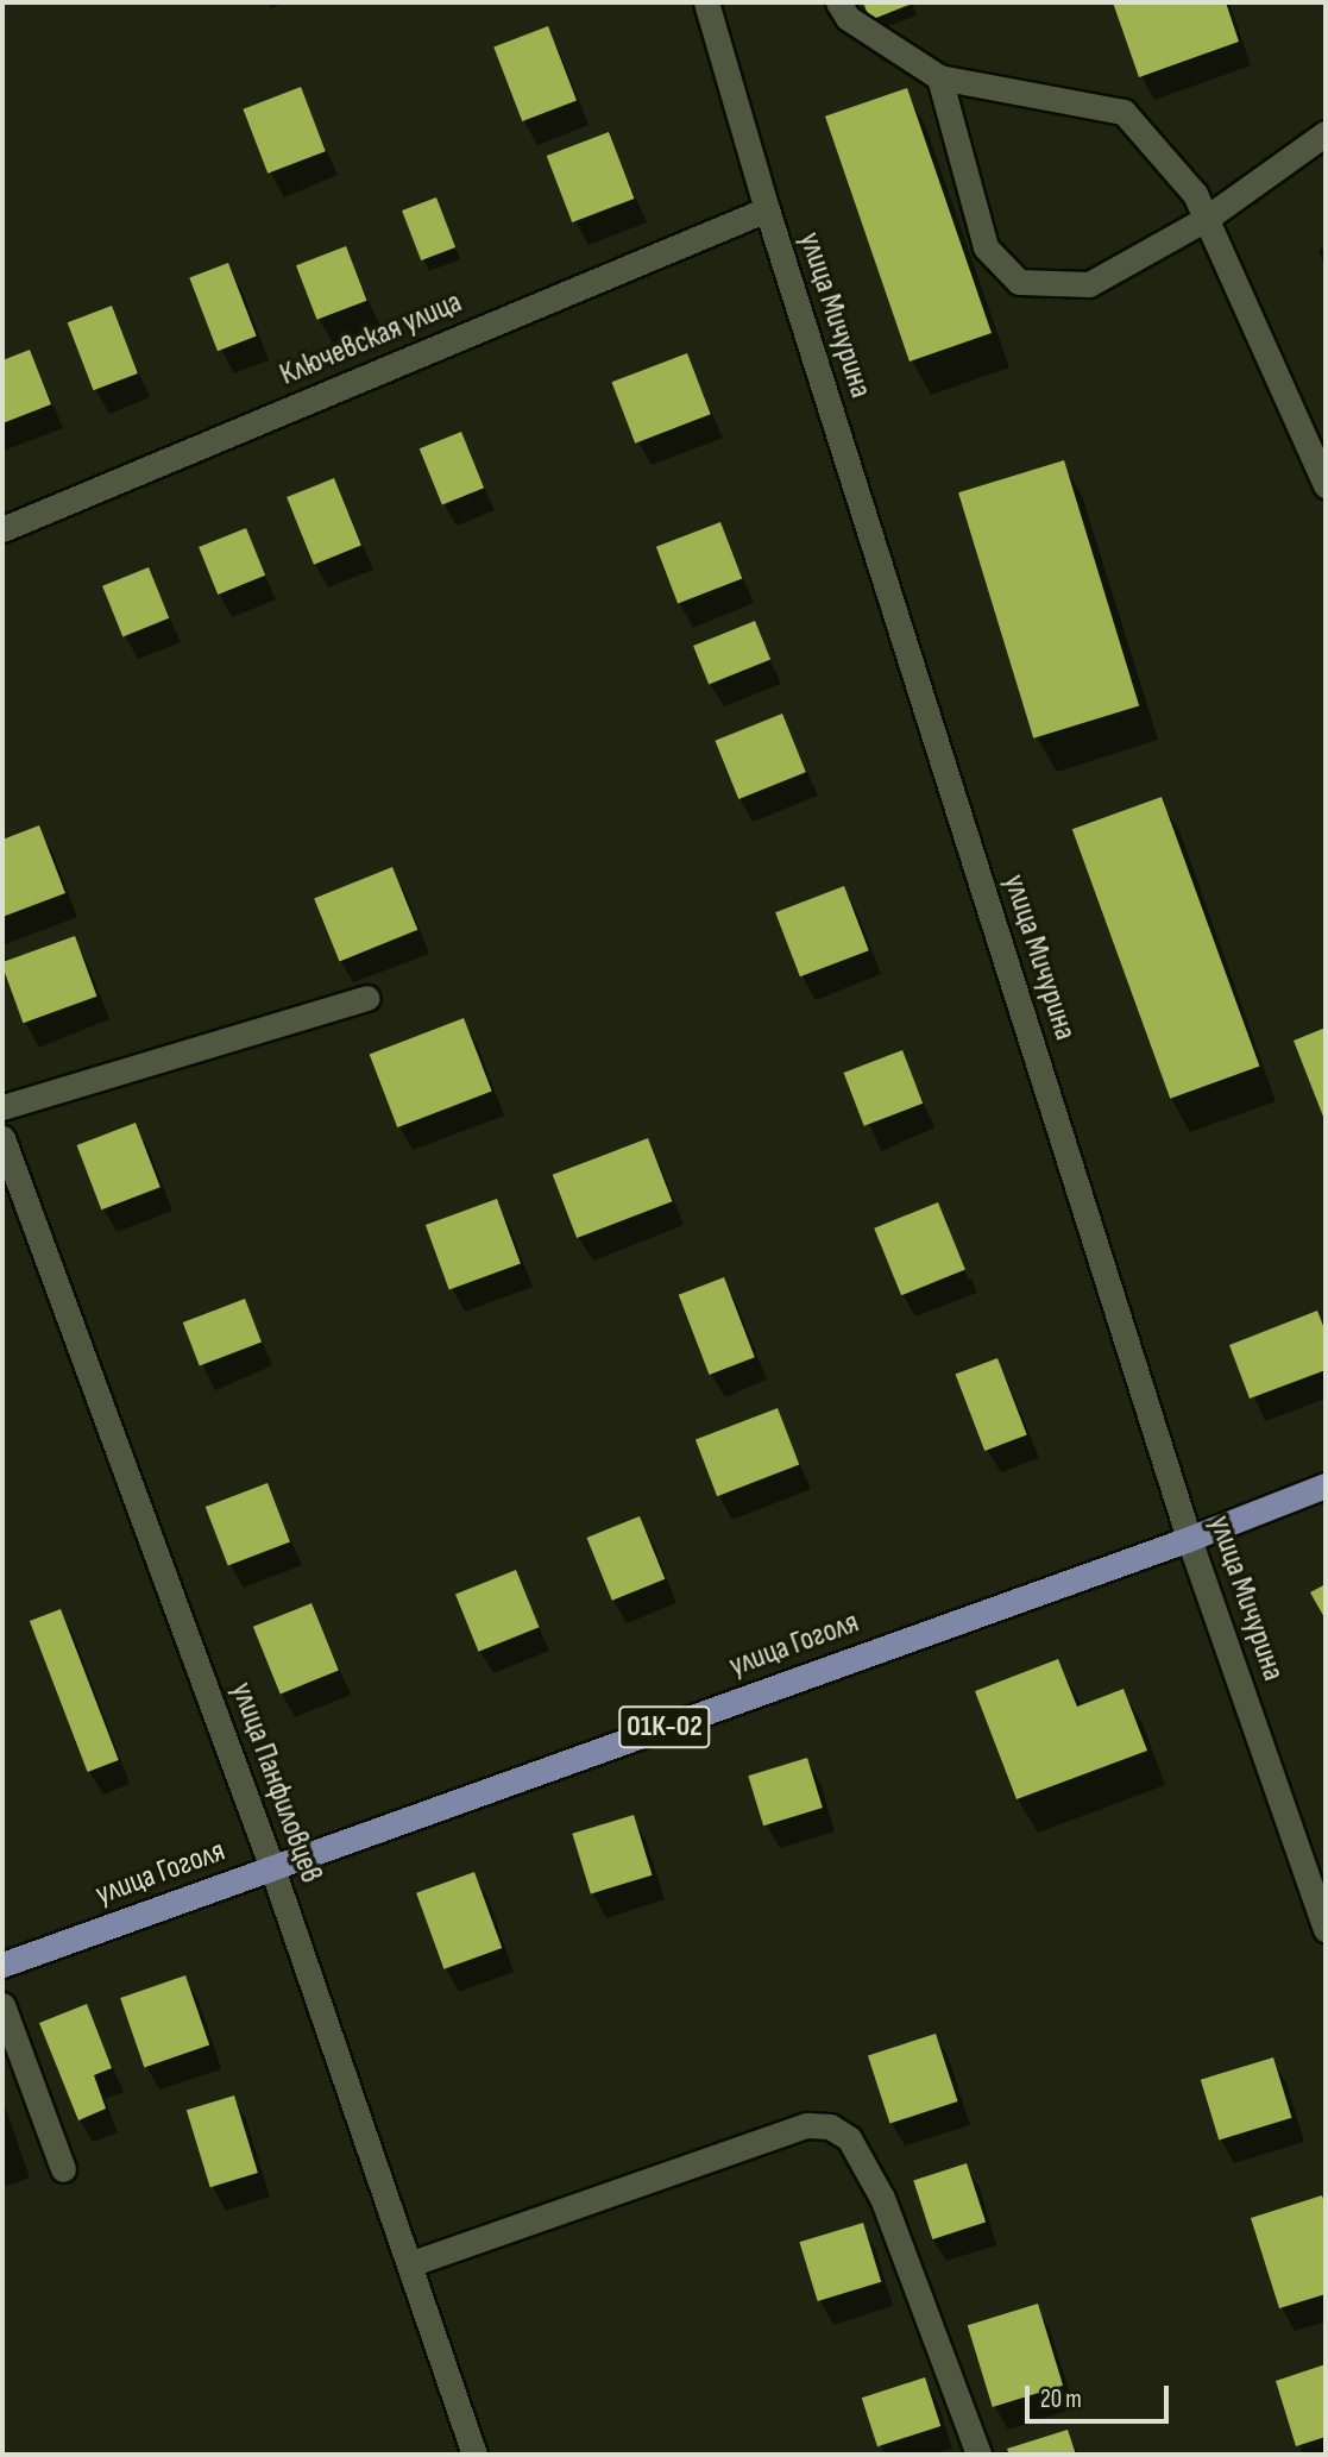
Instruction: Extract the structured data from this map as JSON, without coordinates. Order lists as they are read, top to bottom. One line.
{"streets":{"main road":["улица Гоголя","01К-02"],"street":["улица Мичурина","Ключевская улица","улица Панфиловцев"]},"crossings":[["улица Мичурина","Ключевская улица"],["улица Мичурина","улица Гоголя"],["улица Гоголя","улица Панфиловцев"]],"scale_bar":"20 m"}
